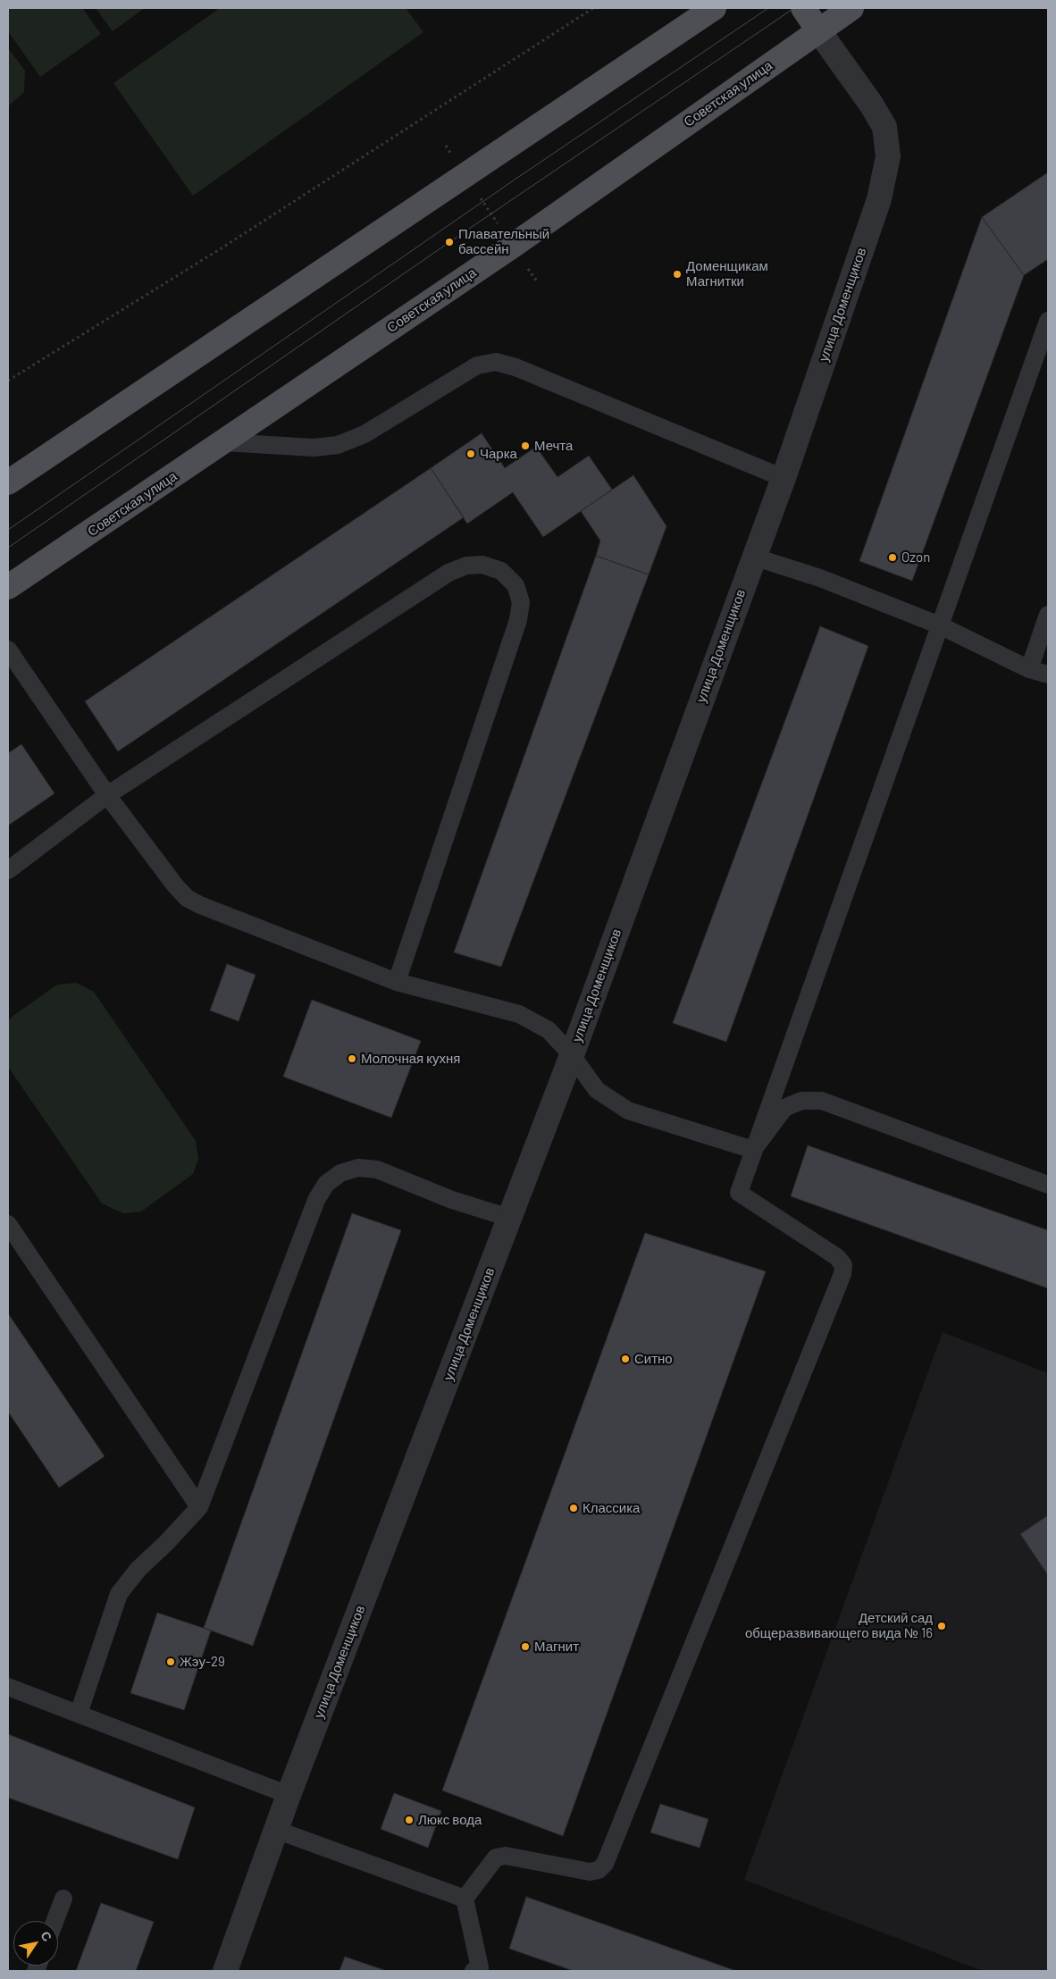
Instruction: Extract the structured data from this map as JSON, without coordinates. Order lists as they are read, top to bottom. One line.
{"streets":{"main road":["Советская улица","улица Доменщиков"]},"crossings":[["Советская улица","улица Доменщиков"]],"places":["Плавательный бассейн","Доменщикам Магнитки","Мечта","Чарка","Ozon","Молочная кухня","Ситно","Классика","Детский сад общеразвивающего вида № 16","Магнит","Жэу-29","Люкс вода"],"north":"top right"}
